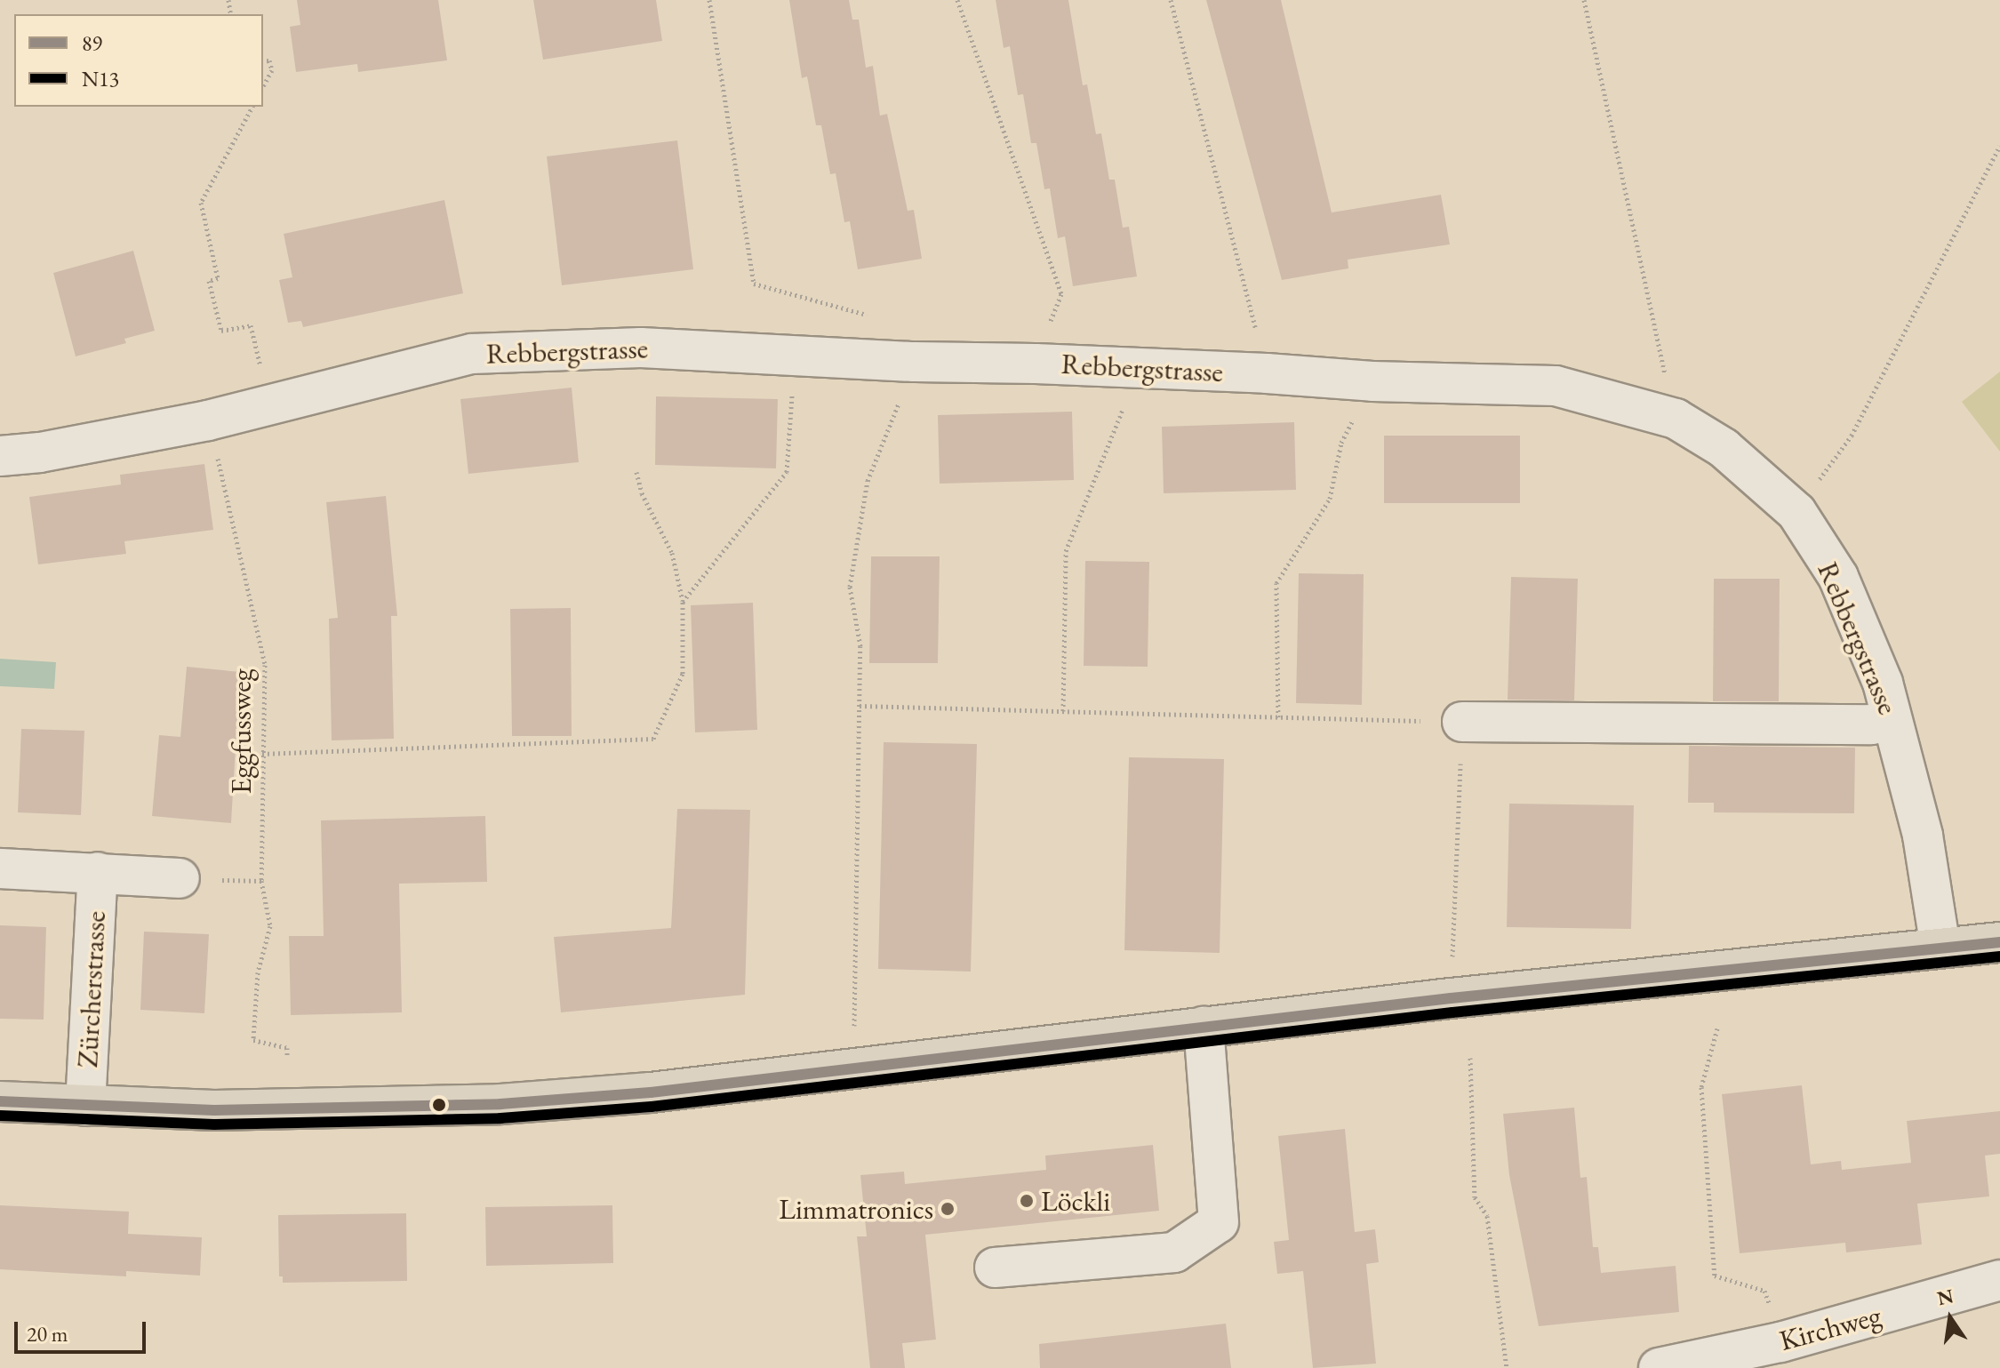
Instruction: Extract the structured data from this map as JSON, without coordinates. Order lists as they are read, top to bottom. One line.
{"streets":{"main road":["Zürcherstrasse"],"street":["Rebbergstrasse","Kirchweg"],"path":["Eggfussweg"]},"crossings":[["Rebbergstrasse","Eggfussweg"],["Rebbergstrasse","Zürcherstrasse"]],"places":["Löckli","Limmatronics"],"lines":["transit line 89","transit line N13"],"legend":["89","N13"],"scale_bar":"20 m","north":"top"}
